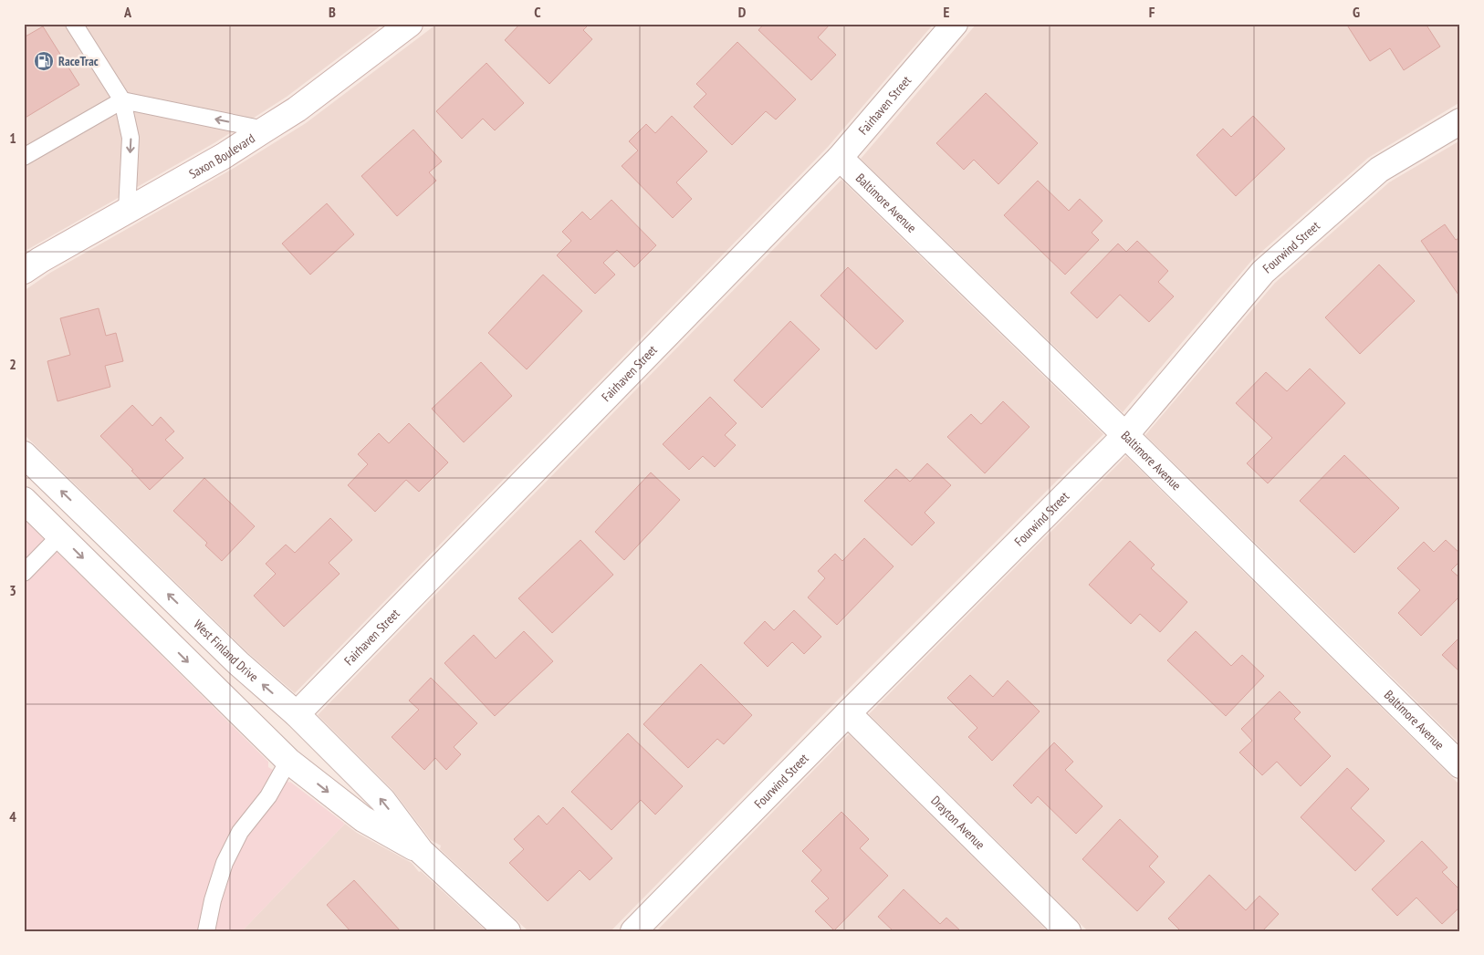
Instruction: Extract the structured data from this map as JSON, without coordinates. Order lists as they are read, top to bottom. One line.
{"streets":{"street":["Fairhaven Street","Saxon Boulevard","Baltimore Avenue","Fourwind Street","West Finland Drive","Drayton Avenue"]},"crossings":[["Fairhaven Street","Baltimore Avenue"],["Fairhaven Street","West Finland Drive"],["Baltimore Avenue","Fourwind Street"],["Fourwind Street","Drayton Avenue"]],"places":{"fuel station":["RaceTrac"]},"grid":{"columns":["A","B","C","D","E","F","G"],"rows":["1","2","3","4"]}}
